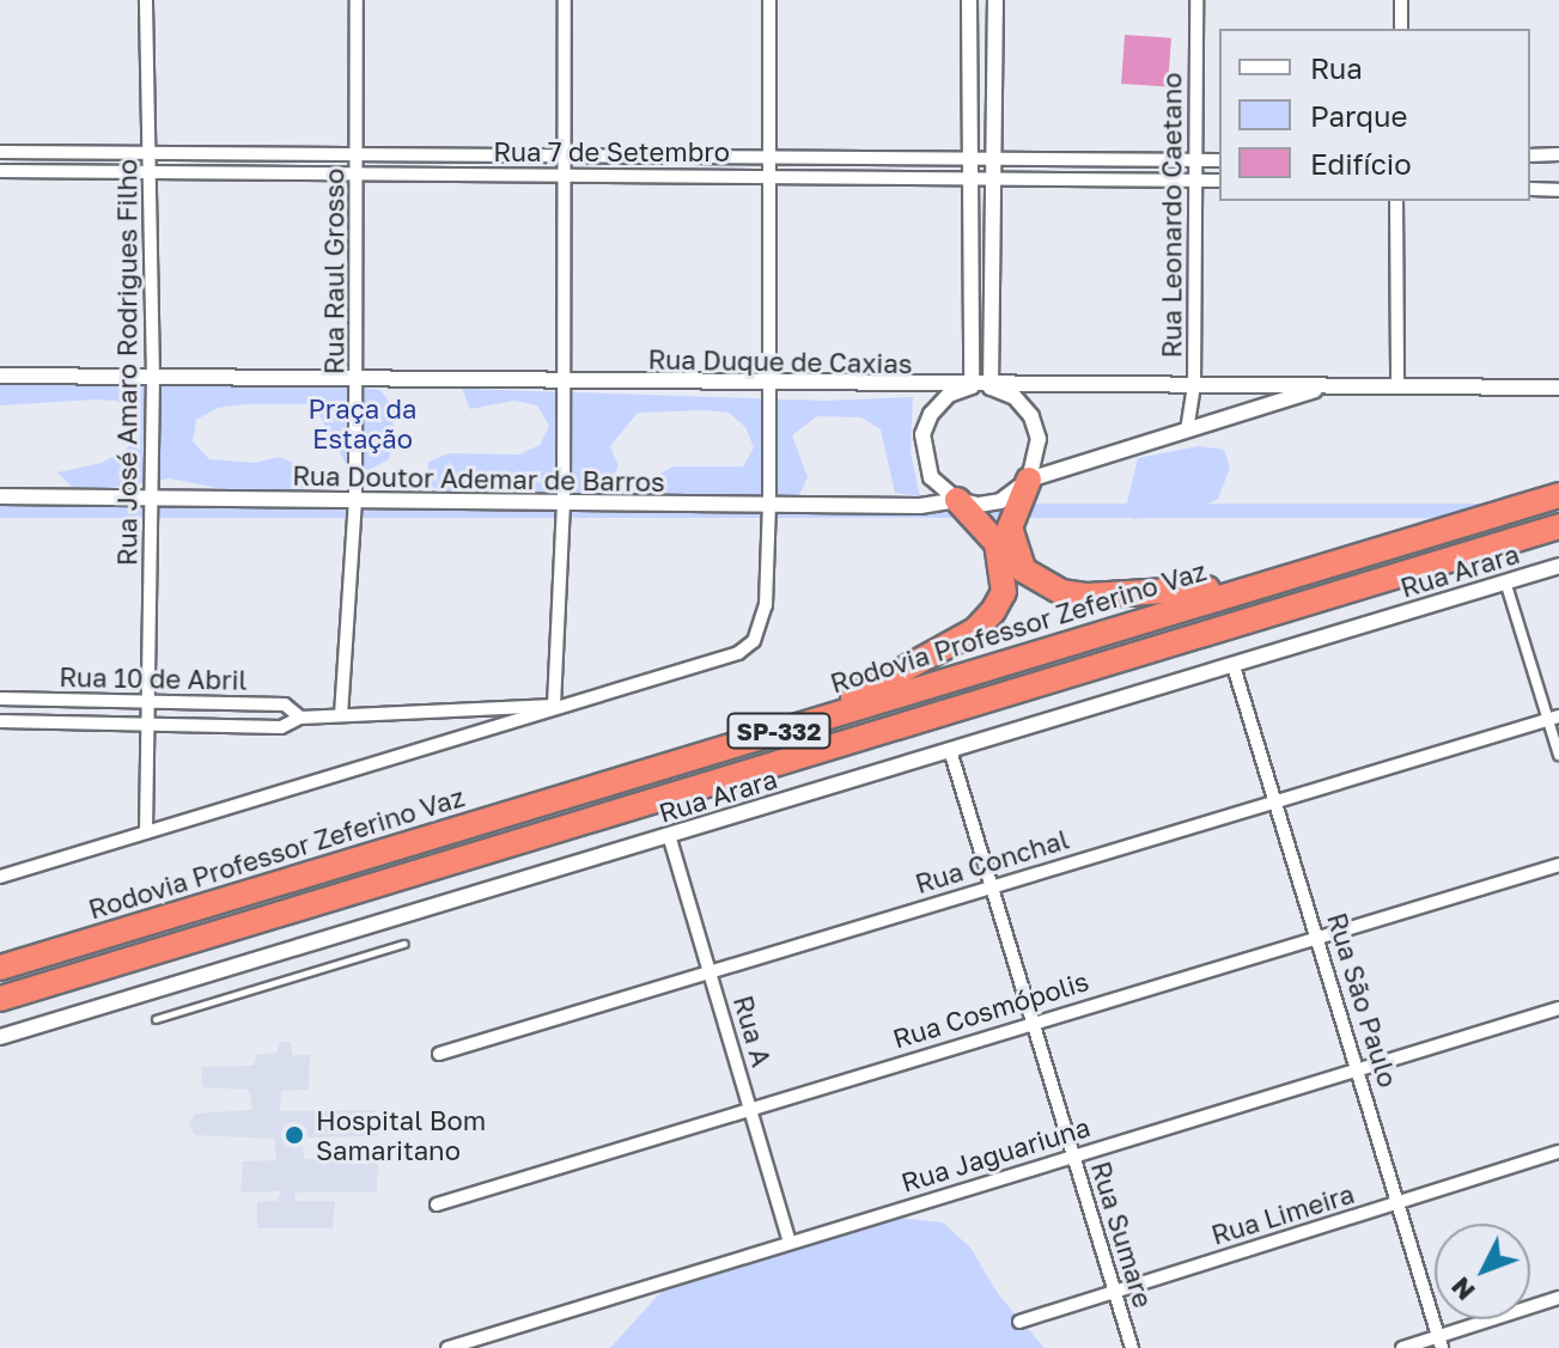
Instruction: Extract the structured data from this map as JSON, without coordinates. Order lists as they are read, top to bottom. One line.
{"streets":{"highway":["Rodovia Professor Zeferino Vaz","SP-332"],"street":["Rua 7 de Setembro","Rua Leonardo Caetano","Rua Raul Grosso","Rua Duque de Caxias","Rua José Amaro Rodrigues Filho","Rua Doutor Ademar de Barros","Rua Arara","Rua 10 de Abril","Rua Conchal","Rua São Paulo","Rua Cosmópolis","Rua A","Rua Jaguariuna","Rua Limeira","Rua Sumare"]},"crossings":[["Rua 7 de Setembro","Rua Leonardo Caetano"],["Rua 7 de Setembro","Rua Raul Grosso"],["Rua 7 de Setembro","Rua José Amaro Rodrigues Filho"],["Rua Leonardo Caetano","Rua Duque de Caxias"],["Rua Raul Grosso","Rua Duque de Caxias"],["Rua Raul Grosso","Rua Doutor Ademar de Barros"],["Rua Raul Grosso","Rua 10 de Abril"],["Rua Duque de Caxias","Rua José Amaro Rodrigues Filho"],["Rua Duque de Caxias","Rua Doutor Ademar de Barros"],["Rua José Amaro Rodrigues Filho","Rua Doutor Ademar de Barros"],["Rua José Amaro Rodrigues Filho","Rua 10 de Abril"],["Rua Arara","Rua São Paulo"],["Rua Arara","Rua A"],["Rua Arara","Rua Sumare"],["Rua Conchal","Rua São Paulo"],["Rua Conchal","Rua A"],["Rua Conchal","Rua Sumare"],["Rua São Paulo","Rua Cosmópolis"],["Rua São Paulo","Rua Jaguariuna"],["Rua São Paulo","Rua Limeira"],["Rua Cosmópolis","Rua A"],["Rua Cosmópolis","Rua Sumare"],["Rua A","Rua Jaguariuna"],["Rua Jaguariuna","Rua Sumare"],["Rua Limeira","Rua Sumare"]],"parks":["Praça da Estação"],"places":["Hospital Bom Samaritano"],"legend":["Rua","Parque","Edifício"],"north":"bottom left"}
